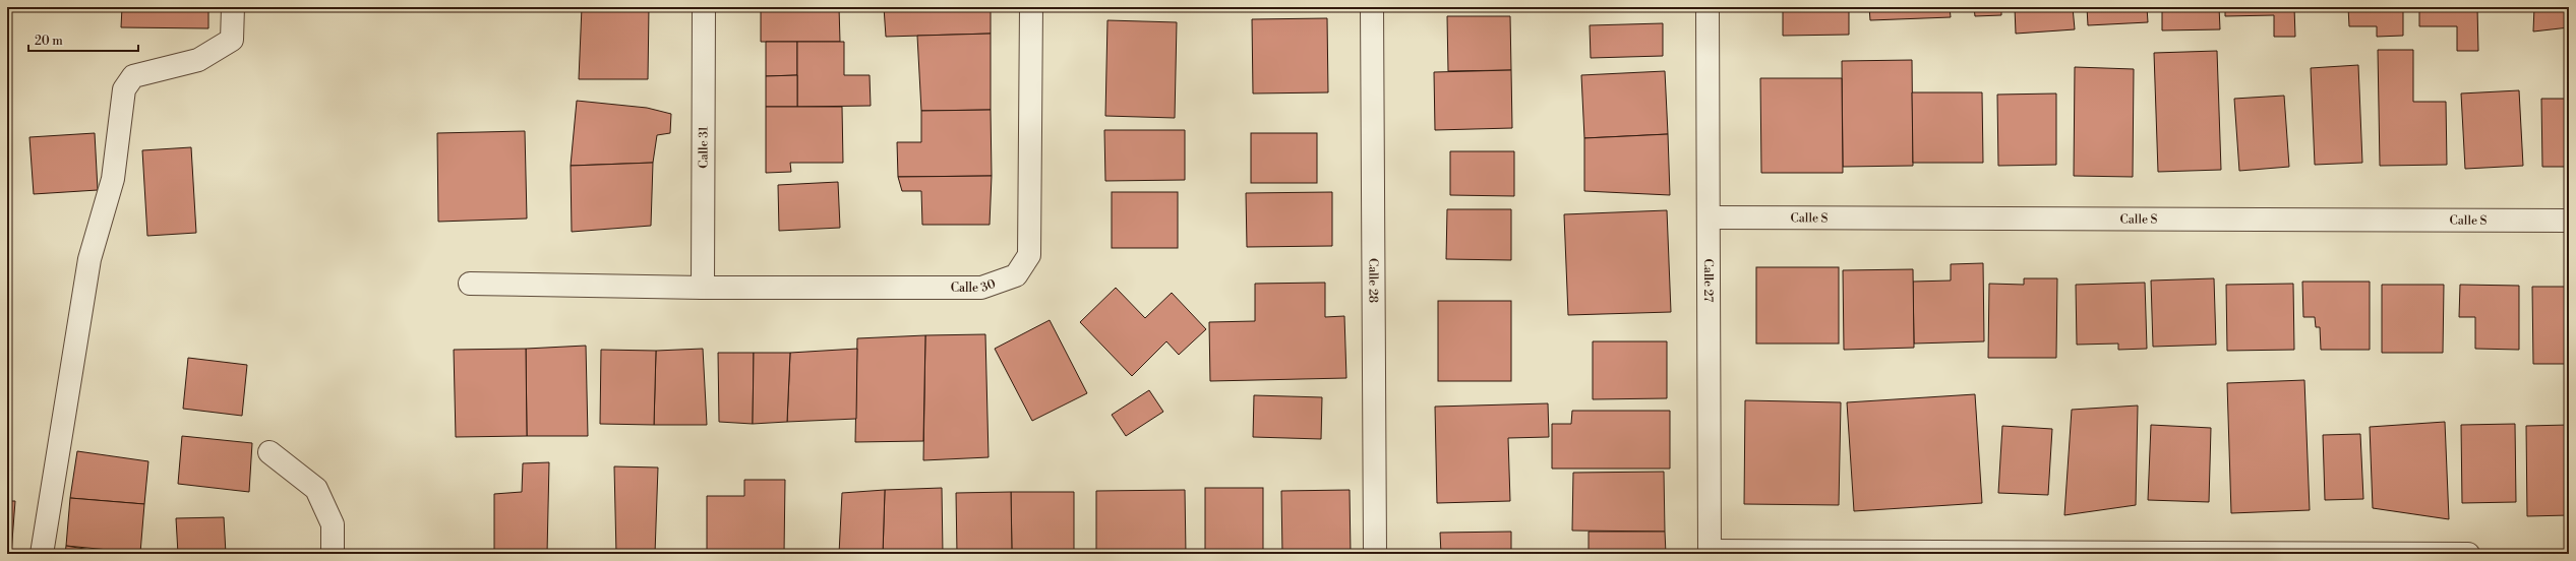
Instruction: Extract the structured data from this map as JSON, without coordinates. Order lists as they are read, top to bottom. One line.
{"streets":{"street":["Calle 31","Calle S","Calle 28","Calle 27","Calle 30"]},"crossings":[["Calle 31","Calle 30"],["Calle S","Calle 27"]],"scale_bar":"20 m"}
